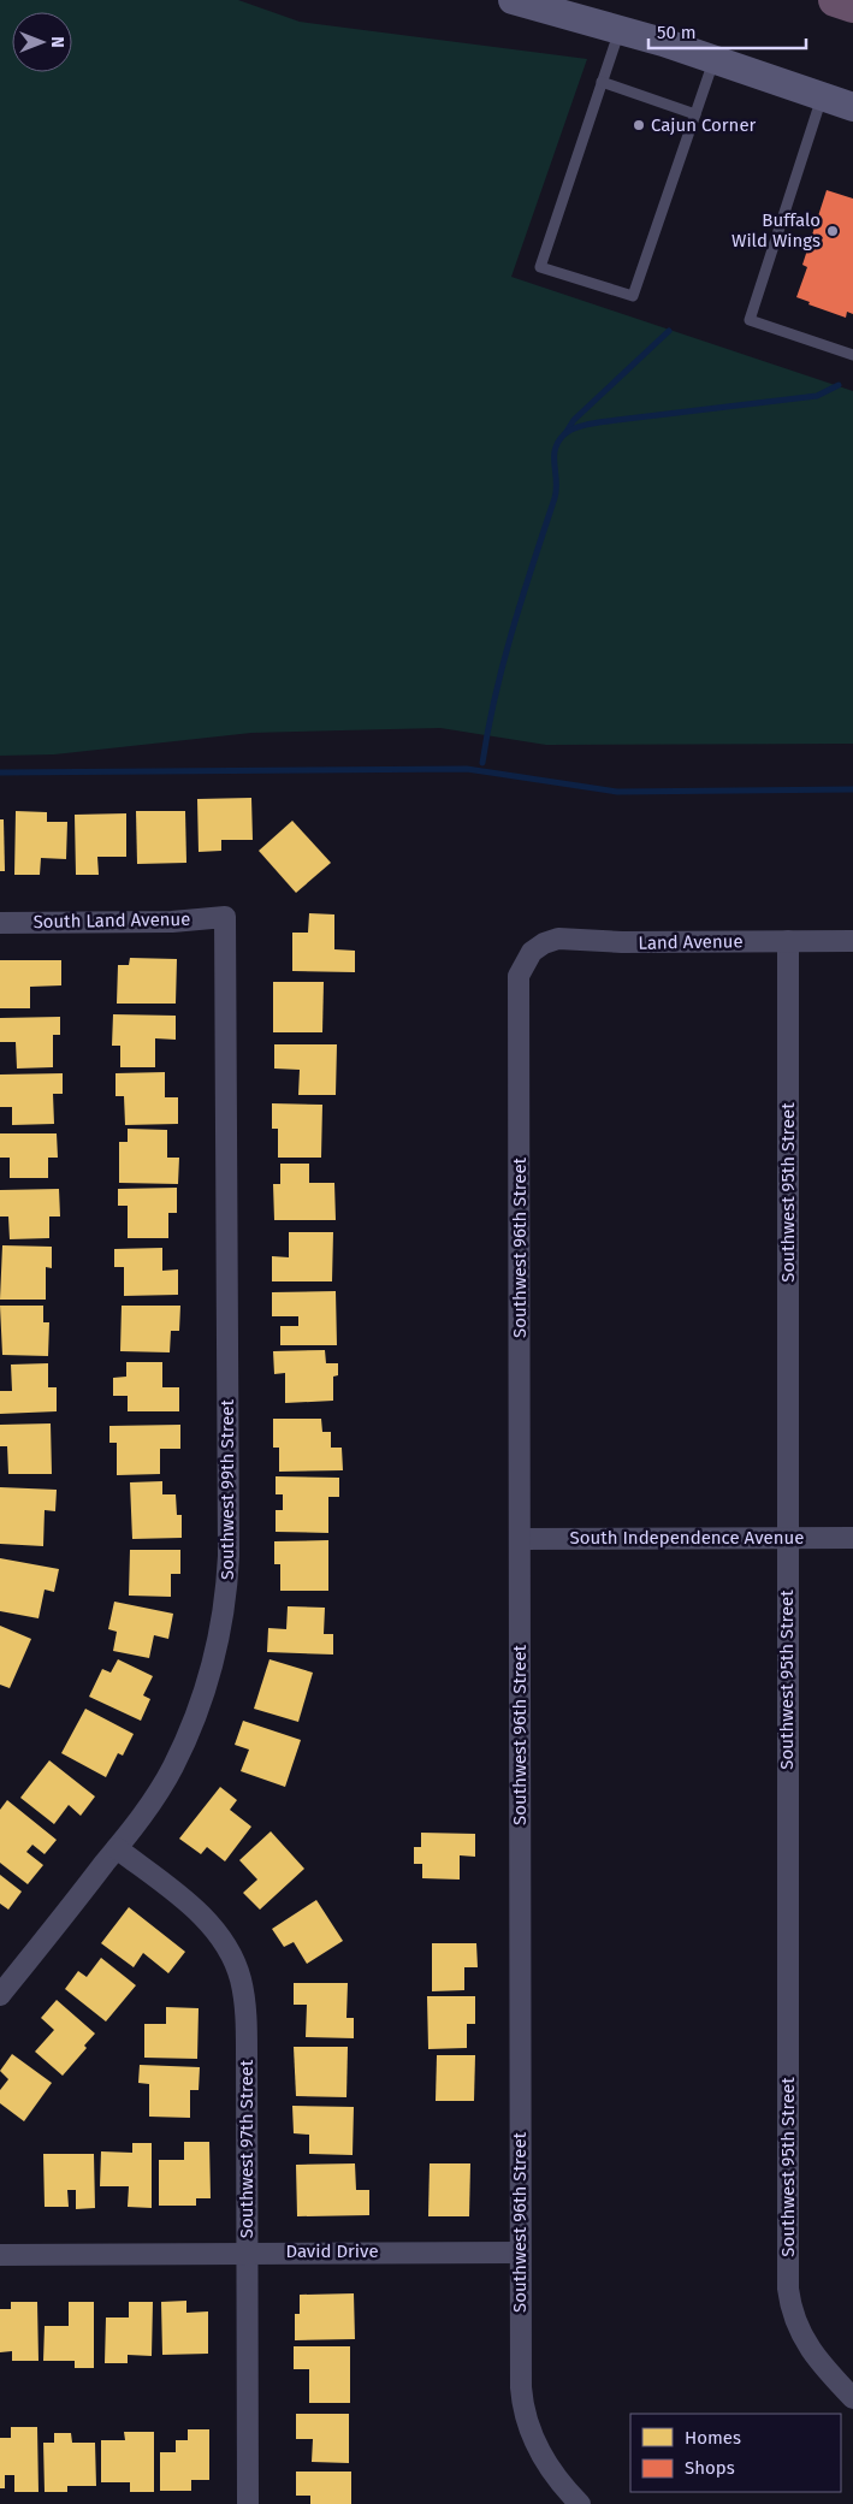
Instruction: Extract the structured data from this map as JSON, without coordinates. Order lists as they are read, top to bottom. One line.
{"streets":{"street":["South Land Avenue","Land Avenue","Southwest 95th Street","Southwest 96th Street","Southwest 99th Street","South Independence Avenue","Southwest 97th Street","David Drive"]},"crossings":[["South Land Avenue","Southwest 99th Street"],["Land Avenue","Southwest 95th Street"],["Land Avenue","Southwest 96th Street"],["Southwest 95th Street","South Independence Avenue"],["Southwest 96th Street","South Independence Avenue"],["Southwest 96th Street","David Drive"],["Southwest 99th Street","Southwest 97th Street"],["Southwest 97th Street","David Drive"]],"places":["Cajun Corner","Buffalo Wild Wings"],"legend":["Homes","Shops"],"scale_bar":"50 m","north":"right"}
